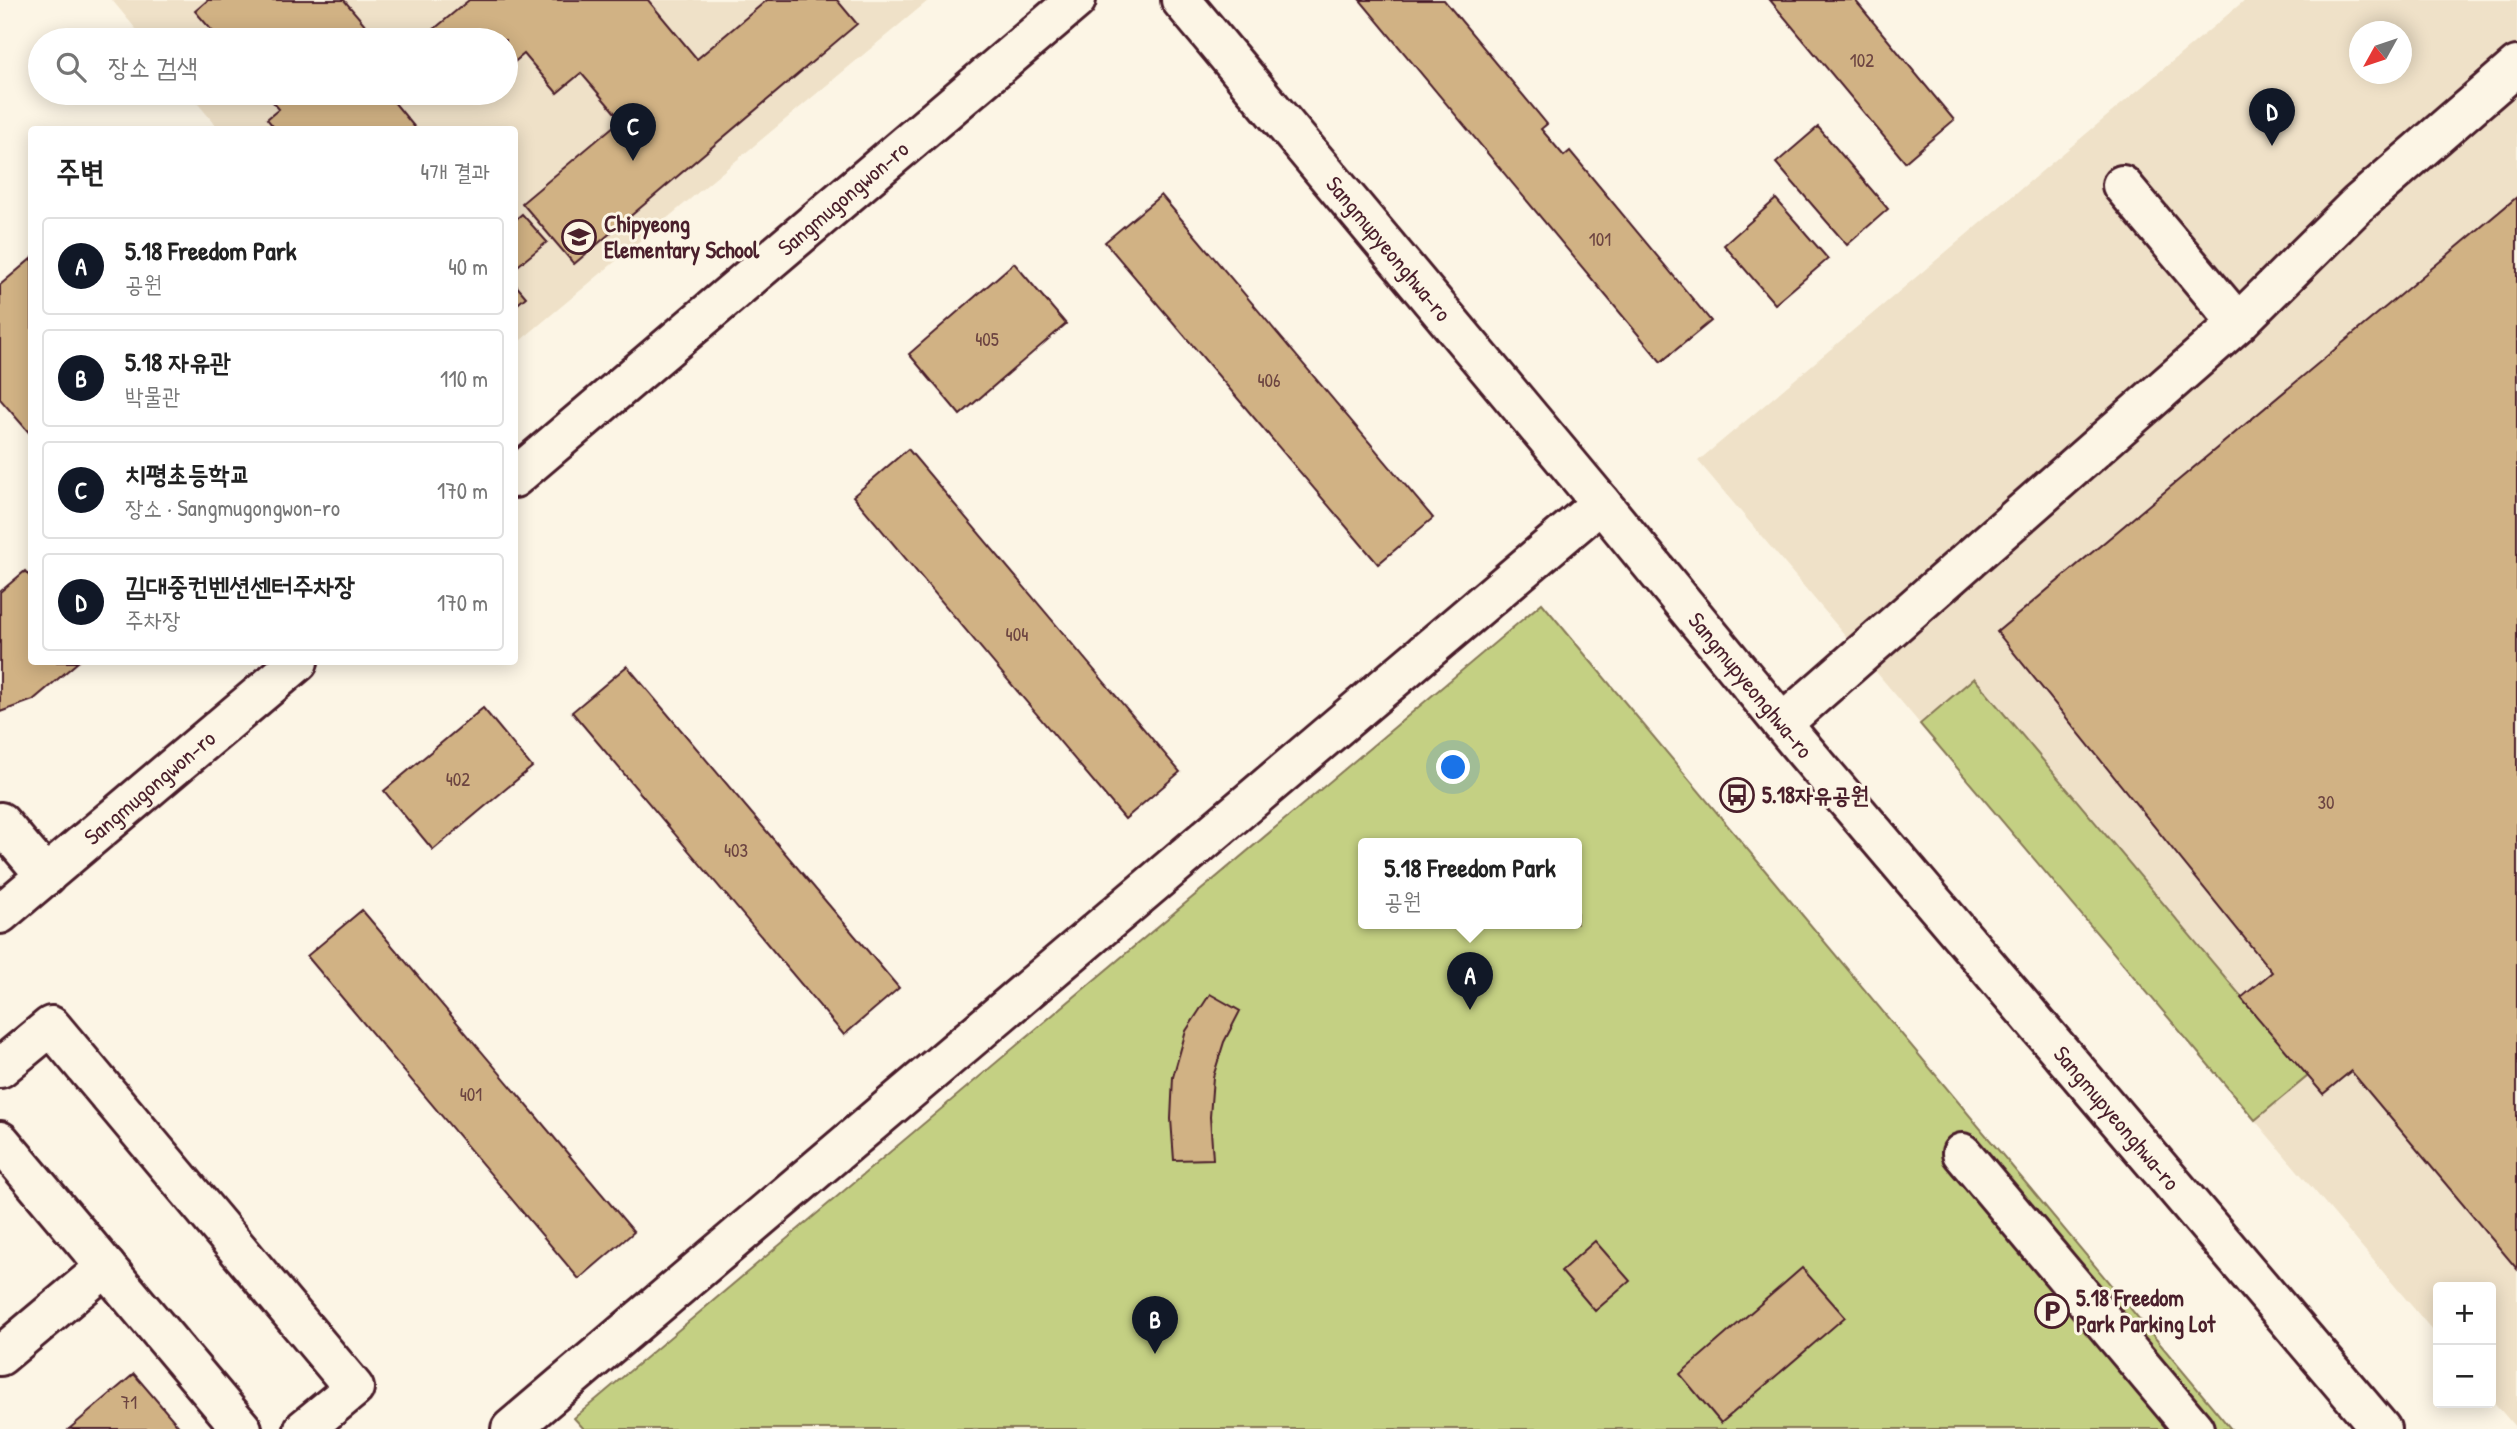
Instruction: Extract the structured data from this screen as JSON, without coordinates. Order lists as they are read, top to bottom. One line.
{"streets":{"street":["Sangmugongwon-ro","Sangmupyeonghwa-ro"]},"places":{"school or university":["Chipyeong Elementary School"],"bus stop":["5.18자유공원"],"parking":["5.18 Freedom Park Parking Lot"]},"house_numbers":["102","101","405","406","404","402","30","403","401","71"],"north":"bottom left","page":{"search":"장소 검색","pins":["D","C","A","B"],"heading":["주변","4개 결과"],"list":[{"mark":"A","name":"5.18 Freedom Park","note":"공원","value":"40 m"},{"mark":"B","name":"5.18 자유관","note":"박물관","value":"110 m"},{"mark":"C","name":"치평초등학교","note":"장소 · Sangmugongwon-ro","value":"170 m"},{"mark":"D","name":"김대중컨벤션센터주차장","note":"주차장","value":"170 m"}],"popup":["5.18 Freedom Park","공원"],"map_buttons":["+","−"]}}
